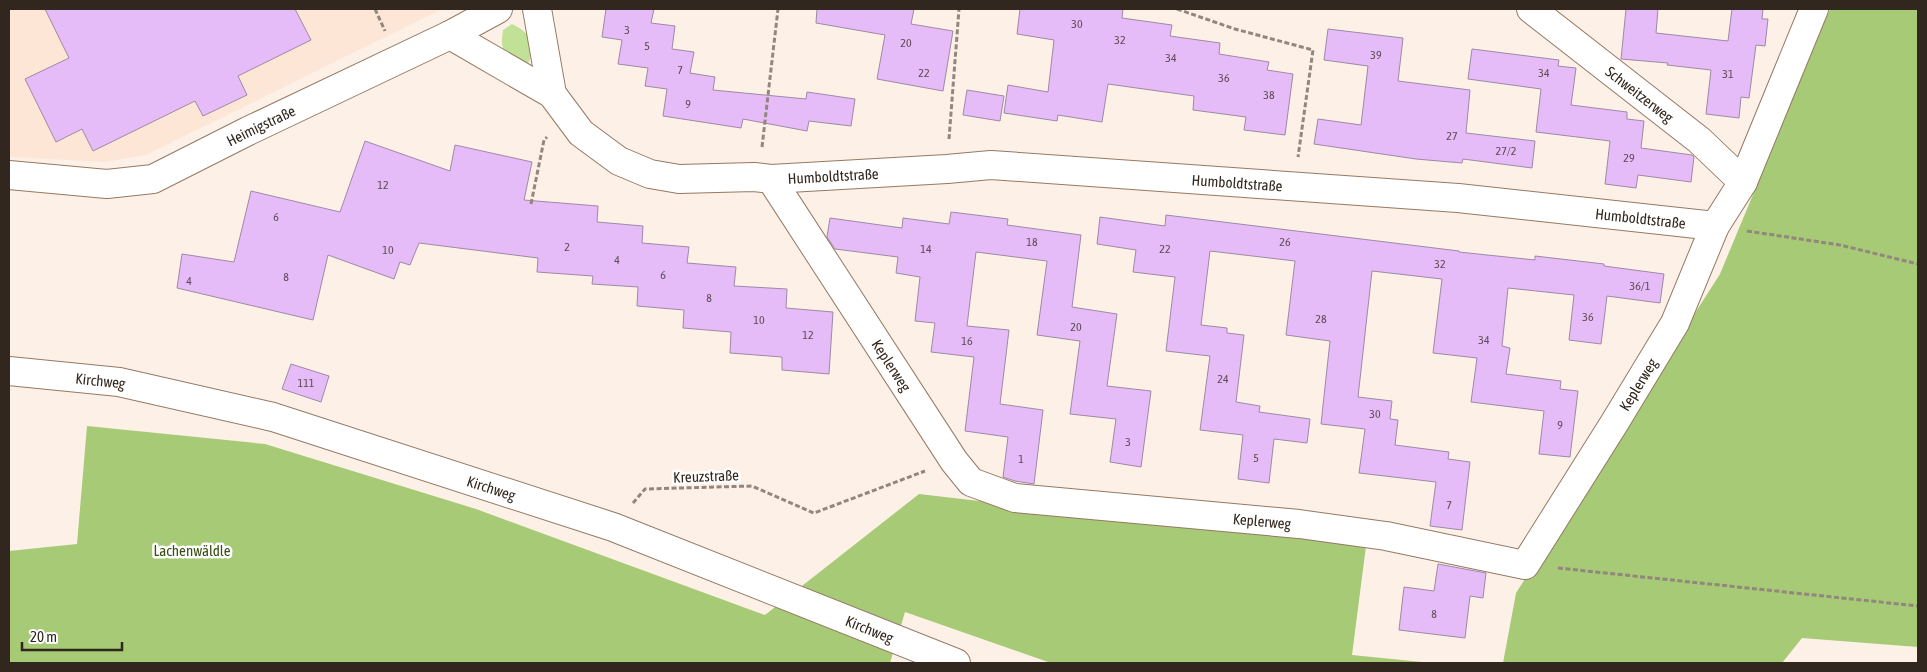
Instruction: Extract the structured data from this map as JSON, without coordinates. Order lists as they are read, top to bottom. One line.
{"streets":{"street":["Schweitzerweg","Heimigstraße","Humboldtstraße","Keplerweg","Kirchweg"],"path":["Kreuzstraße"]},"crossings":[["Heimigstraße","Humboldtstraße"],["Humboldtstraße","Keplerweg"],["Keplerweg","Kreuzstraße"],["Kirchweg","Kreuzstraße"]],"parks":["Lachenwäldle"],"house_numbers":["30","3","32","20","5","39","34","7","22","34","31","36","38","9","27","27/2","29","12","6","18","26","2","14","22","10","4","32","6","8","4","36/1","8","36","28","10","20","12","34","16","24","111","30","9","3","5","1","7","8"],"scale_bar":"20 m"}
